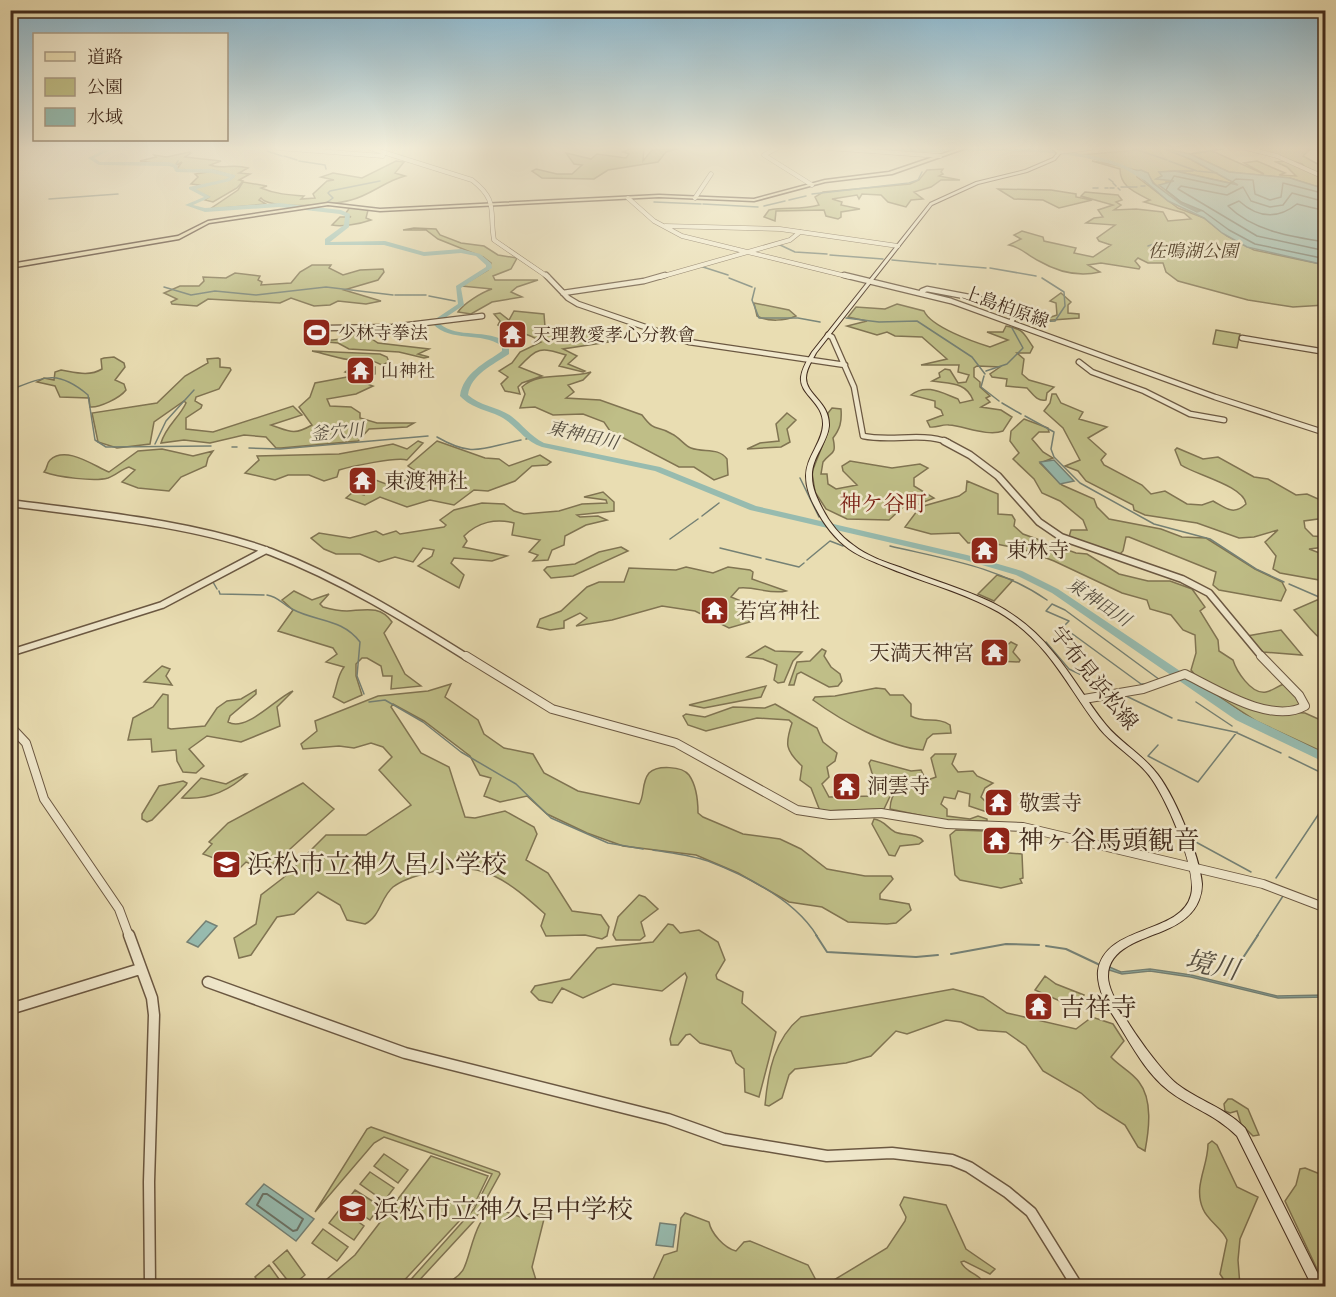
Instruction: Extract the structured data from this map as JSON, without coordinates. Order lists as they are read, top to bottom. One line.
{"streets":{"main road":["宇布見浜松線"],"street":["上島柏原線"]},"districts":["神ケ谷町"],"water":["釜穴川","東神田川","境川"],"parks":["佐鳴湖公園"],"places":{"sports":["少林寺拳法"],"temple":["天理教愛孝心分教會","山神社","東渡神社","東林寺","若宮神社","天満天神宮","洞雲寺","敬雲寺","神ヶ谷馬頭観音","吉祥寺"],"school or university":["浜松市立神久呂小学校","浜松市立神久呂中学校"]},"legend":["道路","公園","水域"]}
